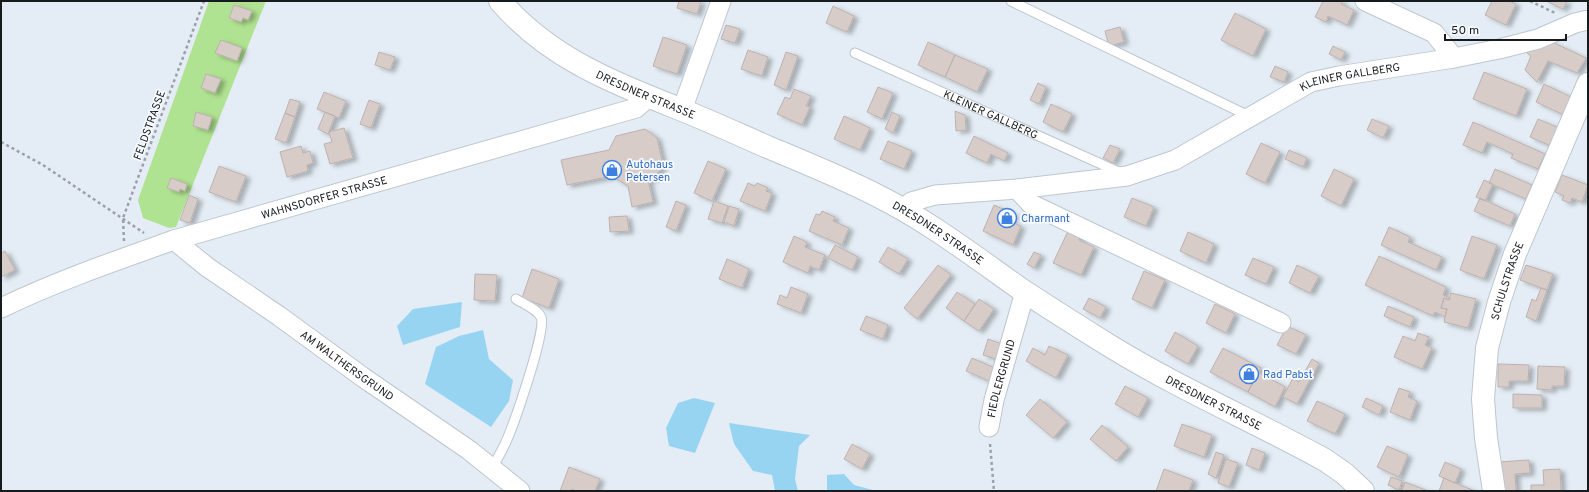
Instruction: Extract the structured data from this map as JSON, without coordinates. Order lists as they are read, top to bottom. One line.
{"streets":{"main road":["DRESDNER STRASSE","SCHULSTRASSE"],"street":["KLEINER GALLBERG","WAHNSDORFER STRASSE","AM WALTHERSGRUND","FIEDLERGRUND"],"path":["FELDSTRASSE"]},"crossings":[["KLEINER GALLBERG","DRESDNER STRASSE"],["DRESDNER STRASSE","WAHNSDORFER STRASSE"],["DRESDNER STRASSE","FIEDLERGRUND"],["FELDSTRASSE","WAHNSDORFER STRASSE"],["WAHNSDORFER STRASSE","AM WALTHERSGRUND"]],"places":{"shop":["Autohaus Petersen","Charmant","Rad Pabst"]},"scale_bar":"50 m"}
